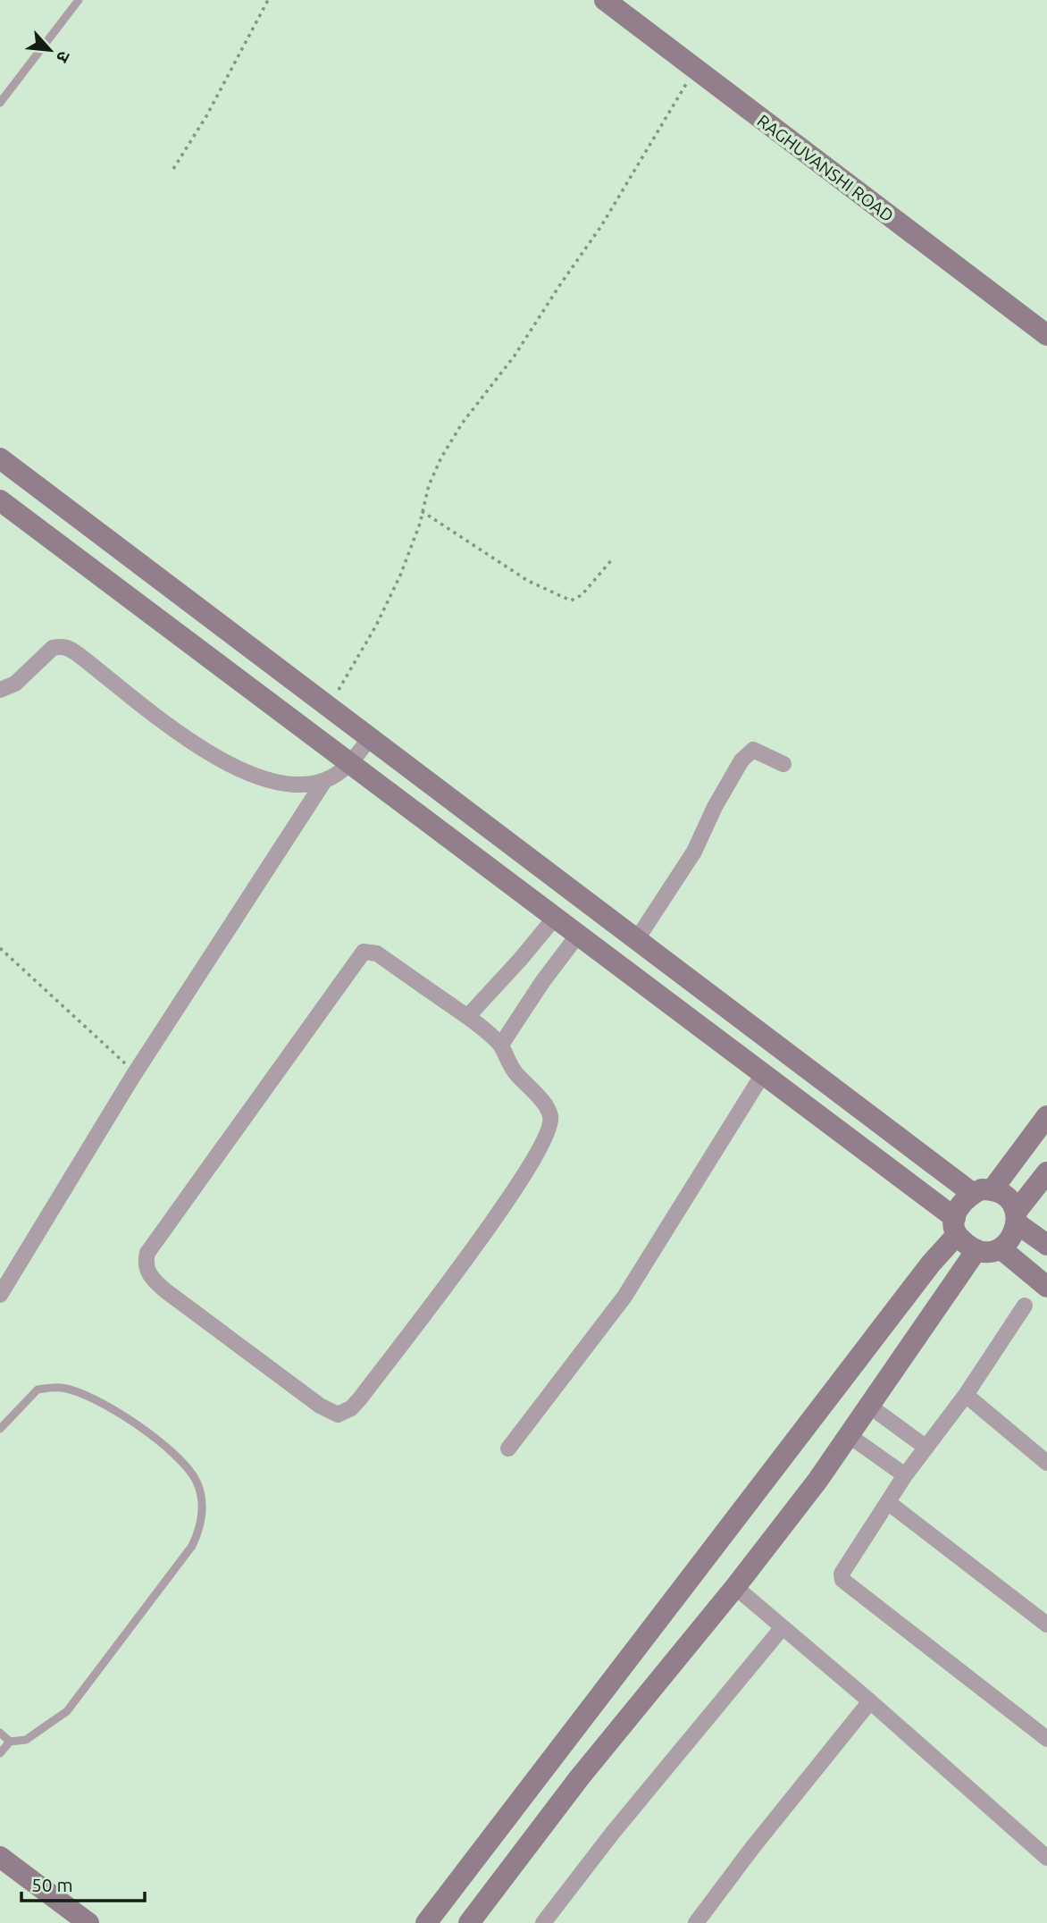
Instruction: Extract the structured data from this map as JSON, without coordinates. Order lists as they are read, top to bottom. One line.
{"streets":{"street":["RAGHUVANSHI ROAD"]},"scale_bar":"50 m","north":"bottom right"}
